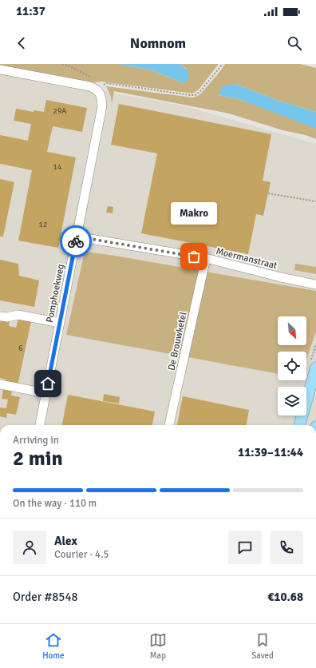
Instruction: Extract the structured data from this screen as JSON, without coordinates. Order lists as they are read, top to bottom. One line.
{"streets":{"street":["Moermanstraat","Pomphoekweg","De Brouwketel"]},"crossings":[["Moermanstraat","Pomphoekweg"],["Moermanstraat","De Brouwketel"]],"places":["Makro"],"house_numbers":["29A","14","12","6"],"north":"bottom right","page":{"status":"11:37","header":"Nomnom","bubble":"Makro","heading":["2 min","Arriving in","11:39–11:44"],"panel":["Alex","Courier · 4.5","Order #8548","€10.68"],"bar":"On the way · 110 m","tabs":["Home","Map","Saved"]}}
